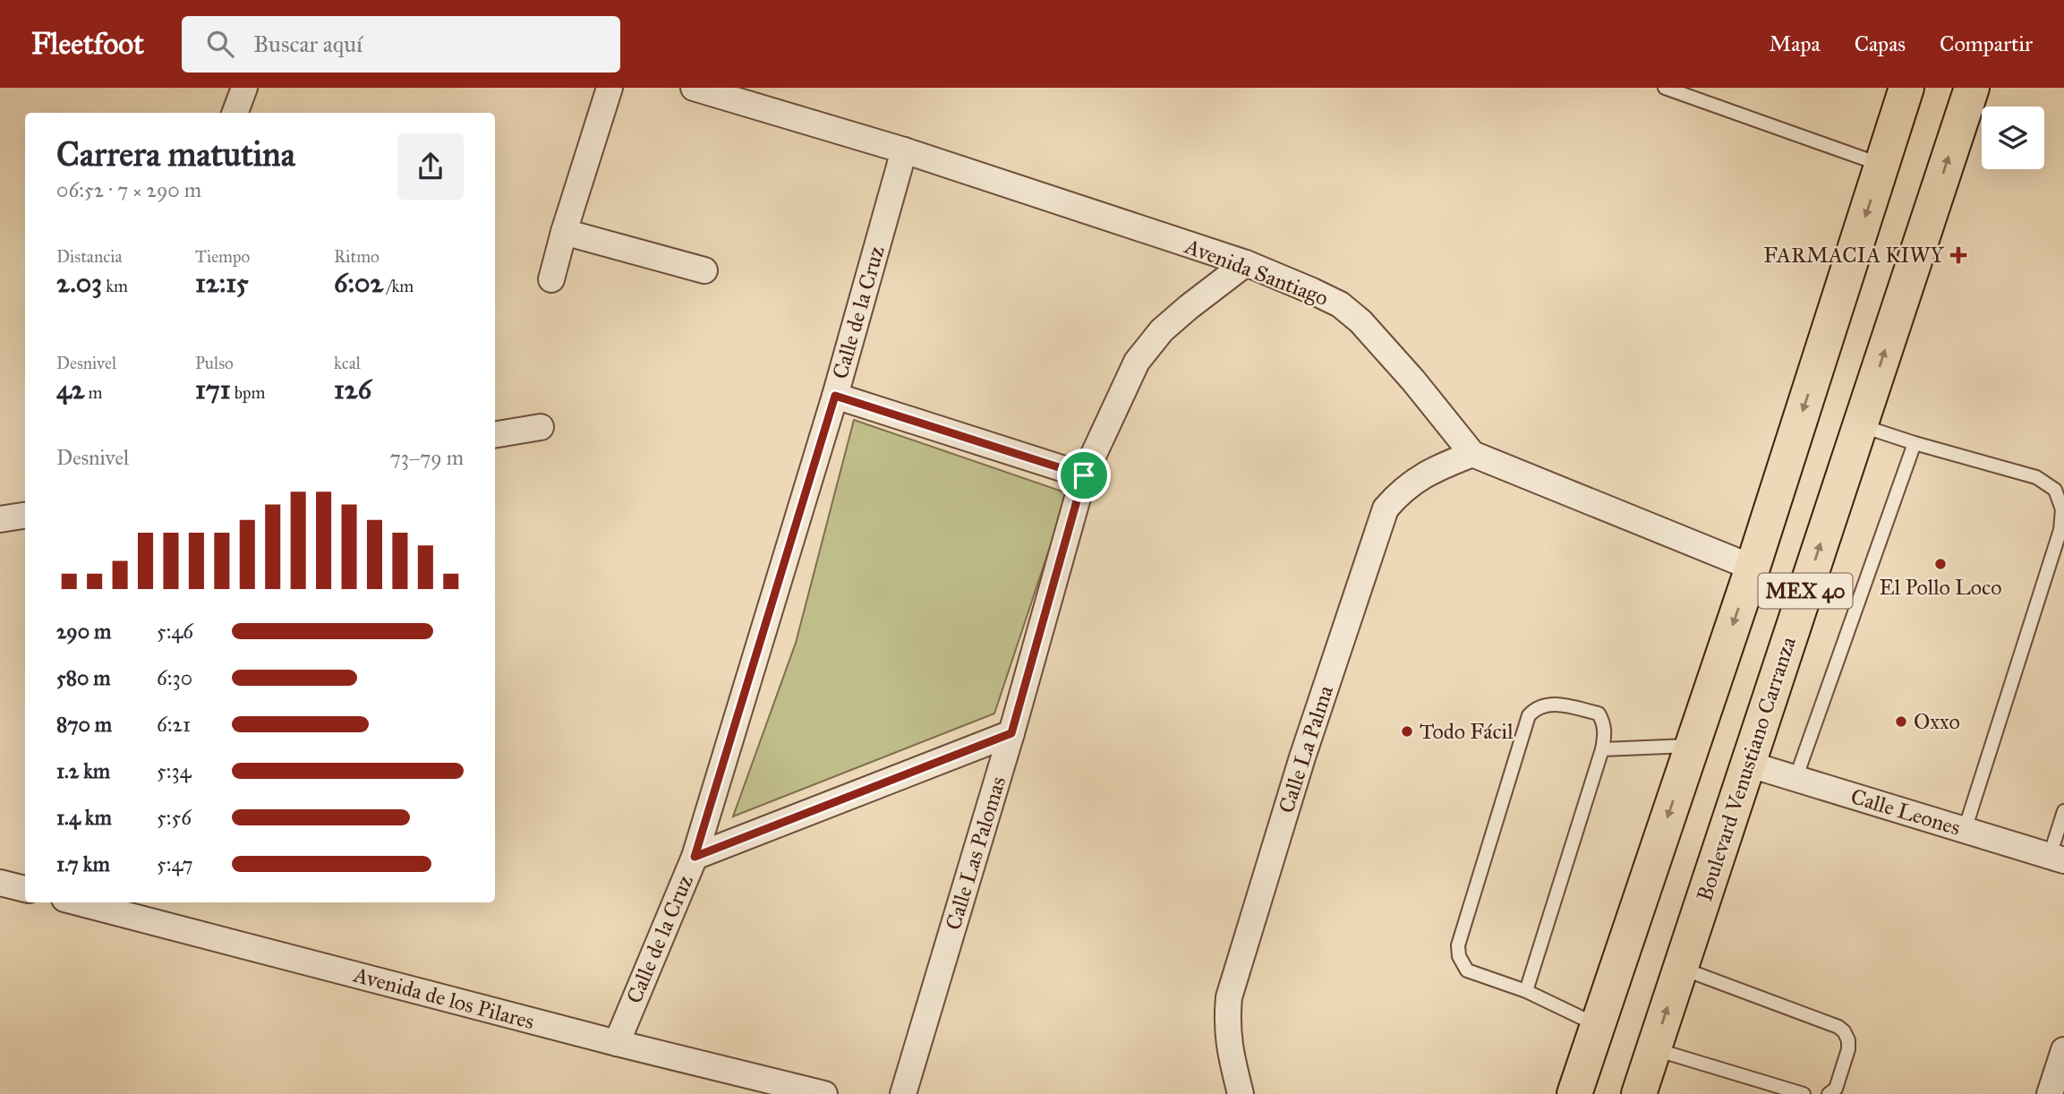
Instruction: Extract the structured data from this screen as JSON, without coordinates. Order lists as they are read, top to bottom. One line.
{"streets":{"main road":["MEX 40","Boulevard Venustiano Carranza"],"street":["Avenida Santiago","Calle de la Cruz","Calle La Palma","Calle Leones","Calle Las Palomas","Avenida de los Pilares"]},"crossings":[["Avenida Santiago","Calle de la Cruz"],["Avenida Santiago","MEX 40"],["Avenida Santiago","Calle La Palma"],["Avenida Santiago","Calle Las Palomas"],["Calle de la Cruz","Avenida de los Pilares"],["Boulevard Venustiano Carranza","Calle Leones"]],"places":{"health":["FARMACIA KIWY"],"other":["El Pollo Loco","Oxxo","Todo Fácil"]},"page":{"header":"Fleetfoot","search":"Buscar aquí","nav":["Mapa","Capas","Compartir"],"heading":["Carrera matutina","06:52 · 7 × 290 m"],"stats":[["Distancia","2.03 km"],["Tiempo","12:15"],["Ritmo","6:02 /km"],["Desnivel","42 m"],["Pulso","171 bpm"],["kcal","126"]],"chart":["Desnivel","73–79 m"],"list":[{"name":"290 m","note":"5:46"},{"name":"580 m","note":"6:30"},{"name":"870 m","note":"6:21"},{"name":"1.2 km","note":"5:34"},{"name":"1.4 km","note":"5:56"},{"name":"1.7 km","note":"5:47"}]}}
